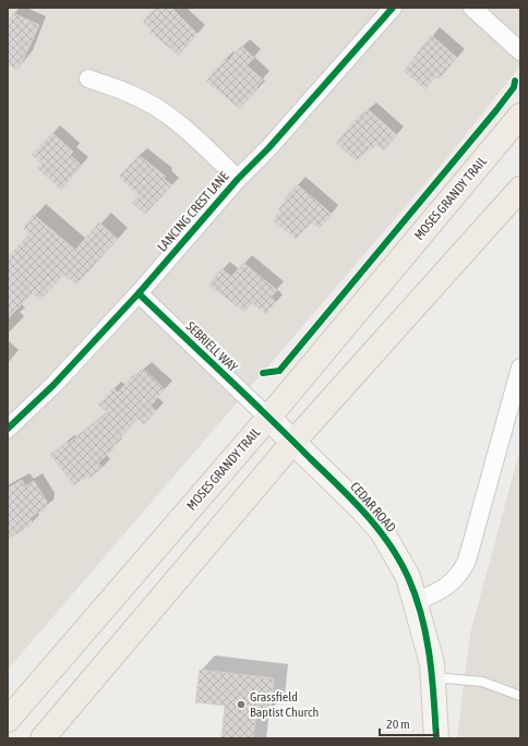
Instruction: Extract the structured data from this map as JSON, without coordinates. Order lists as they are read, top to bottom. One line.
{"streets":{"main road":["MOSES GRANDY TRAIL"],"street":["LANCING CREST LANE","SEBRIELL WAY","CEDAR ROAD"]},"crossings":[["MOSES GRANDY TRAIL","SEBRIELL WAY"],["MOSES GRANDY TRAIL","CEDAR ROAD"],["LANCING CREST LANE","SEBRIELL WAY"],["SEBRIELL WAY","CEDAR ROAD"]],"places":["Grassfield Baptist Church"],"scale_bar":"20 m"}
